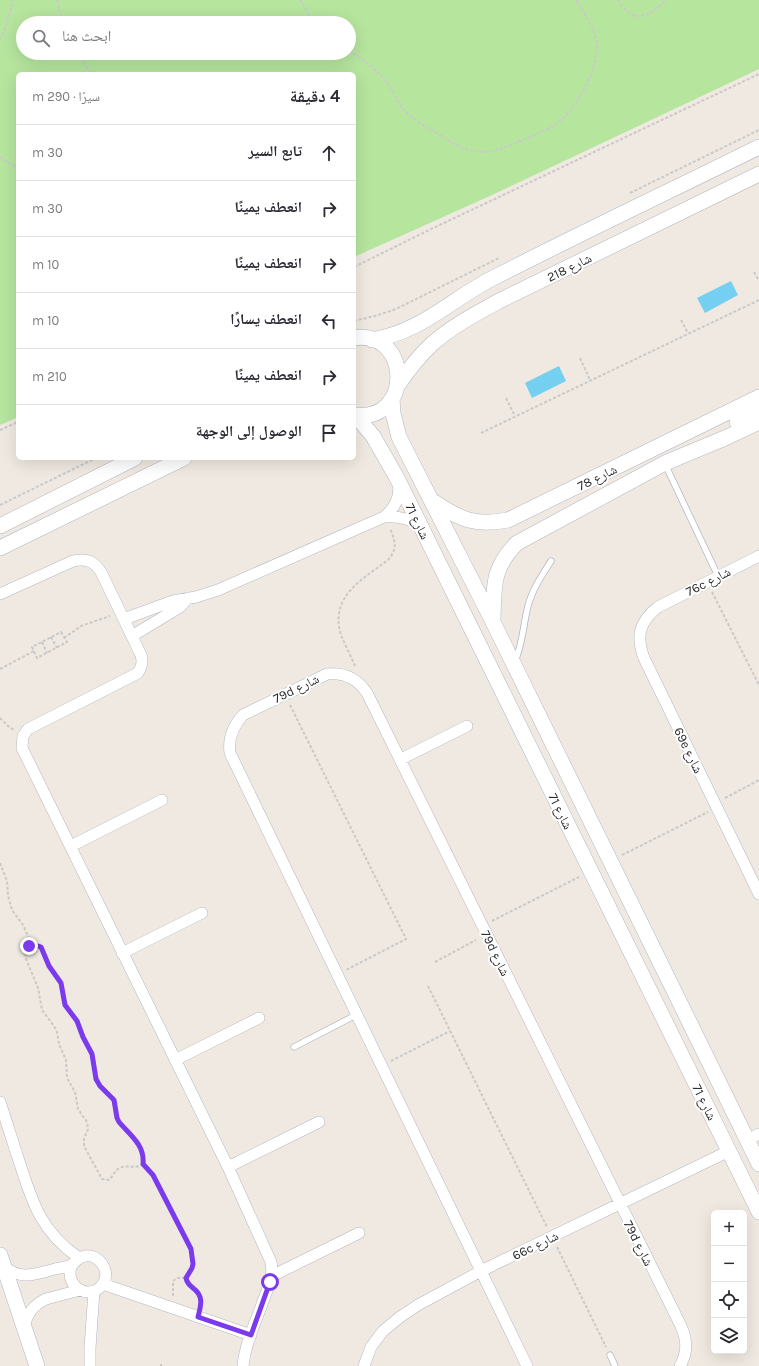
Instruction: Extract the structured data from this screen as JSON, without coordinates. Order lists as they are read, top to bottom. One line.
{"streets":{"street":["شارع 218","شارع 78","شارع 71","76c شارع","79d شارع","69e شارع","66c شارع"]},"crossings":[["شارع 78","شارع 71"],["شارع 71","66c شارع"],["76c شارع","69e شارع"],["79d شارع","66c شارع"]],"page":{"search":"ابحث هنا","heading":["4 دقيقة","سيرًا · 290 m"],"list":[["تابع السير","30 m"],["انعطف يمينًا","30 m"],["انعطف يمينًا","10 m"],["انعطف يسارًا","10 m"],["انعطف يمينًا","210 m"],"الوصول إلى الوجهة"],"map_buttons":["+","−"]}}
